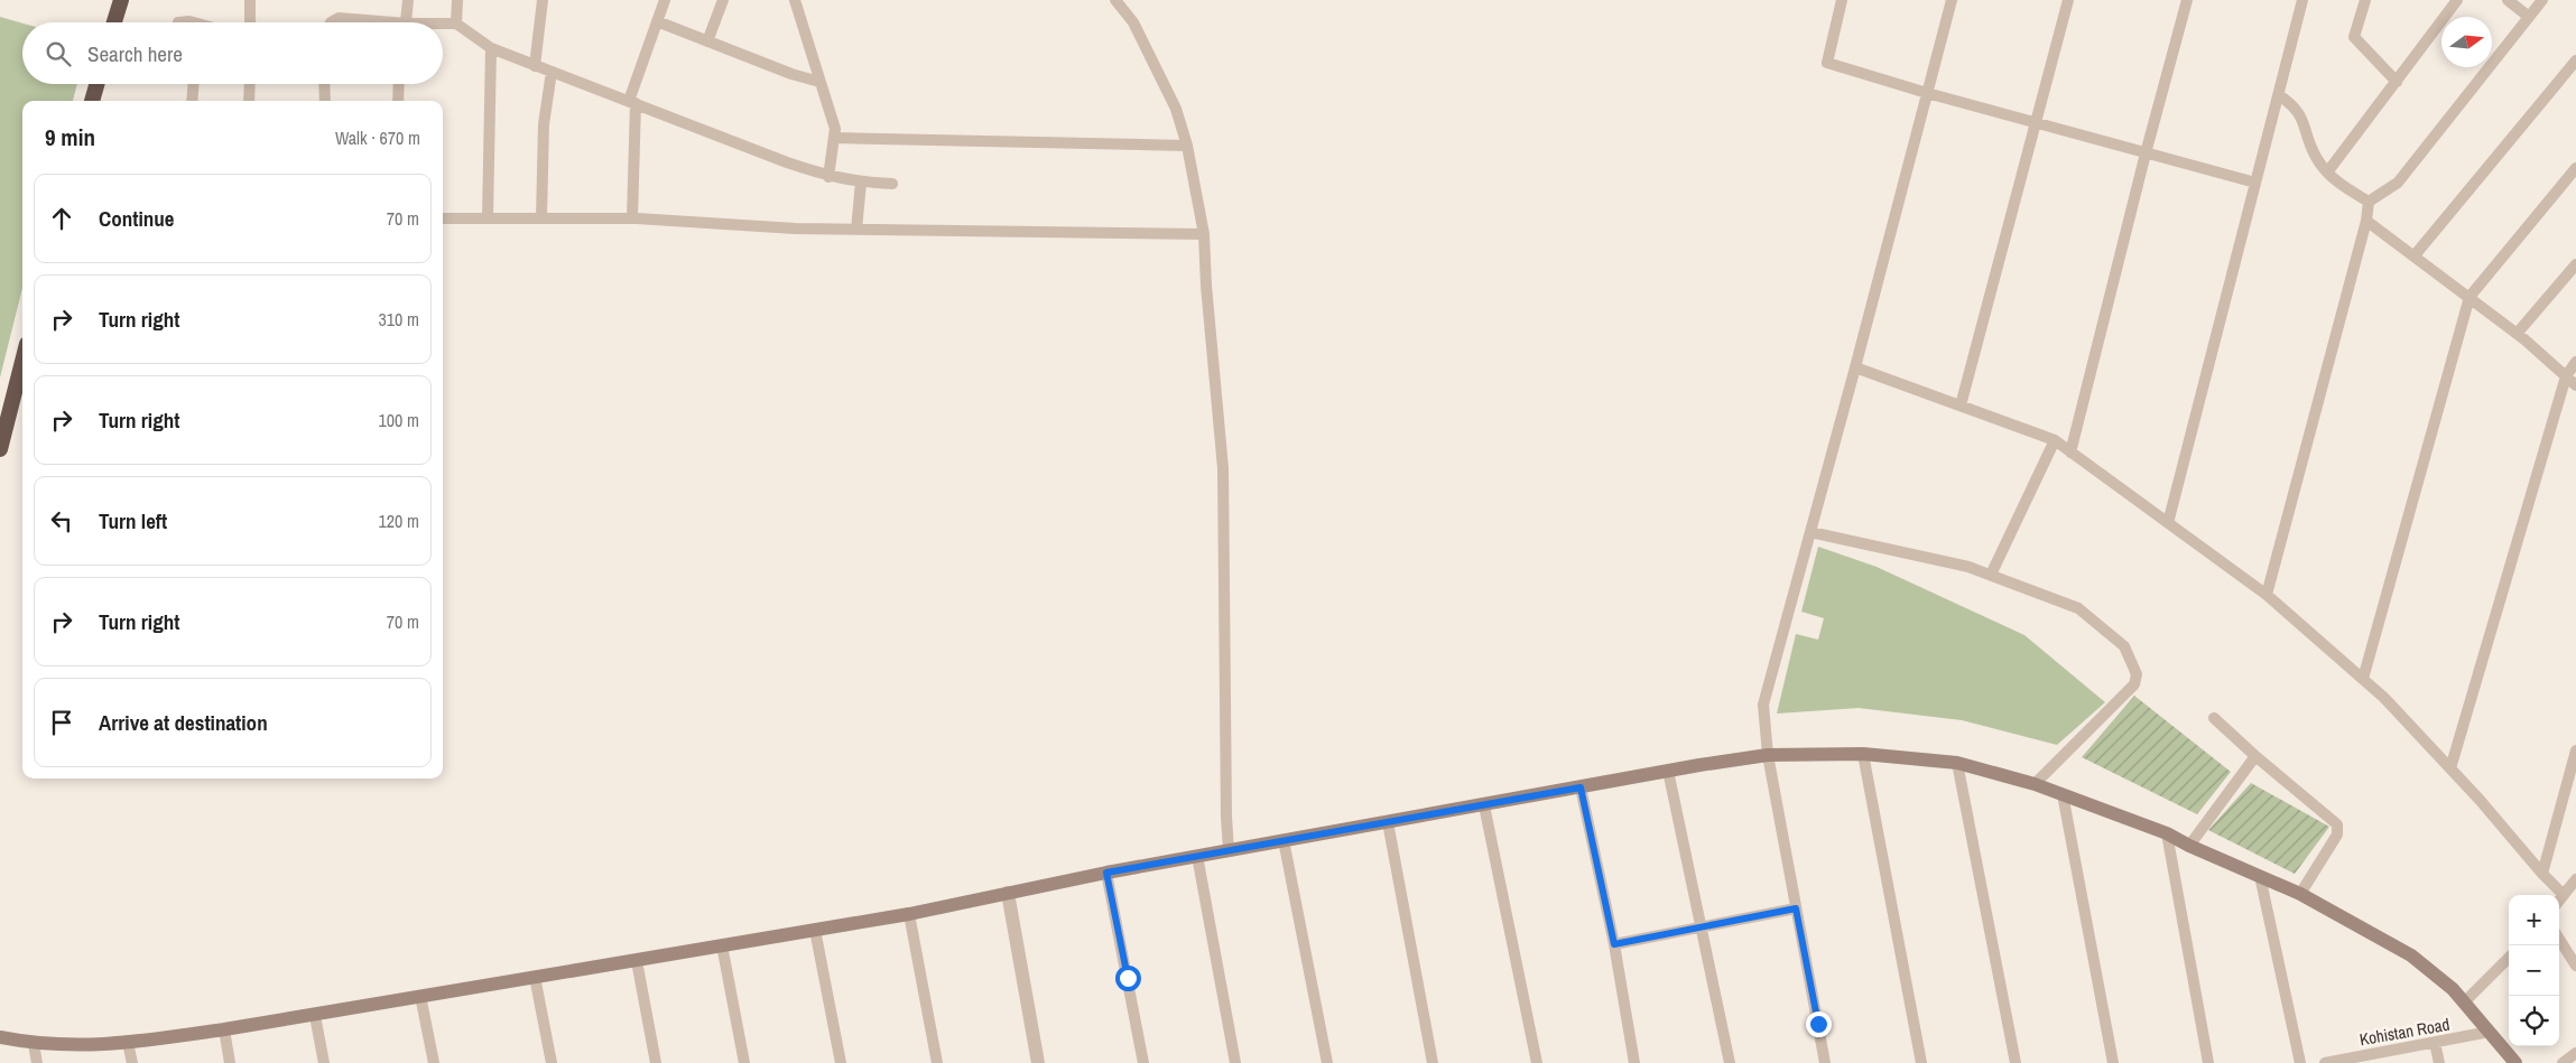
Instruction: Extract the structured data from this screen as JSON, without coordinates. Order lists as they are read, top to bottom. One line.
{"streets":{"street":["Kohistan Road"]},"north":"right","page":{"search":"Search here","heading":["9 min","Walk · 670 m"],"list":[["Continue","70 m"],["Turn right","310 m"],["Turn right","100 m"],["Turn left","120 m"],["Turn right","70 m"],"Arrive at destination"],"map_buttons":["+","−"]}}
